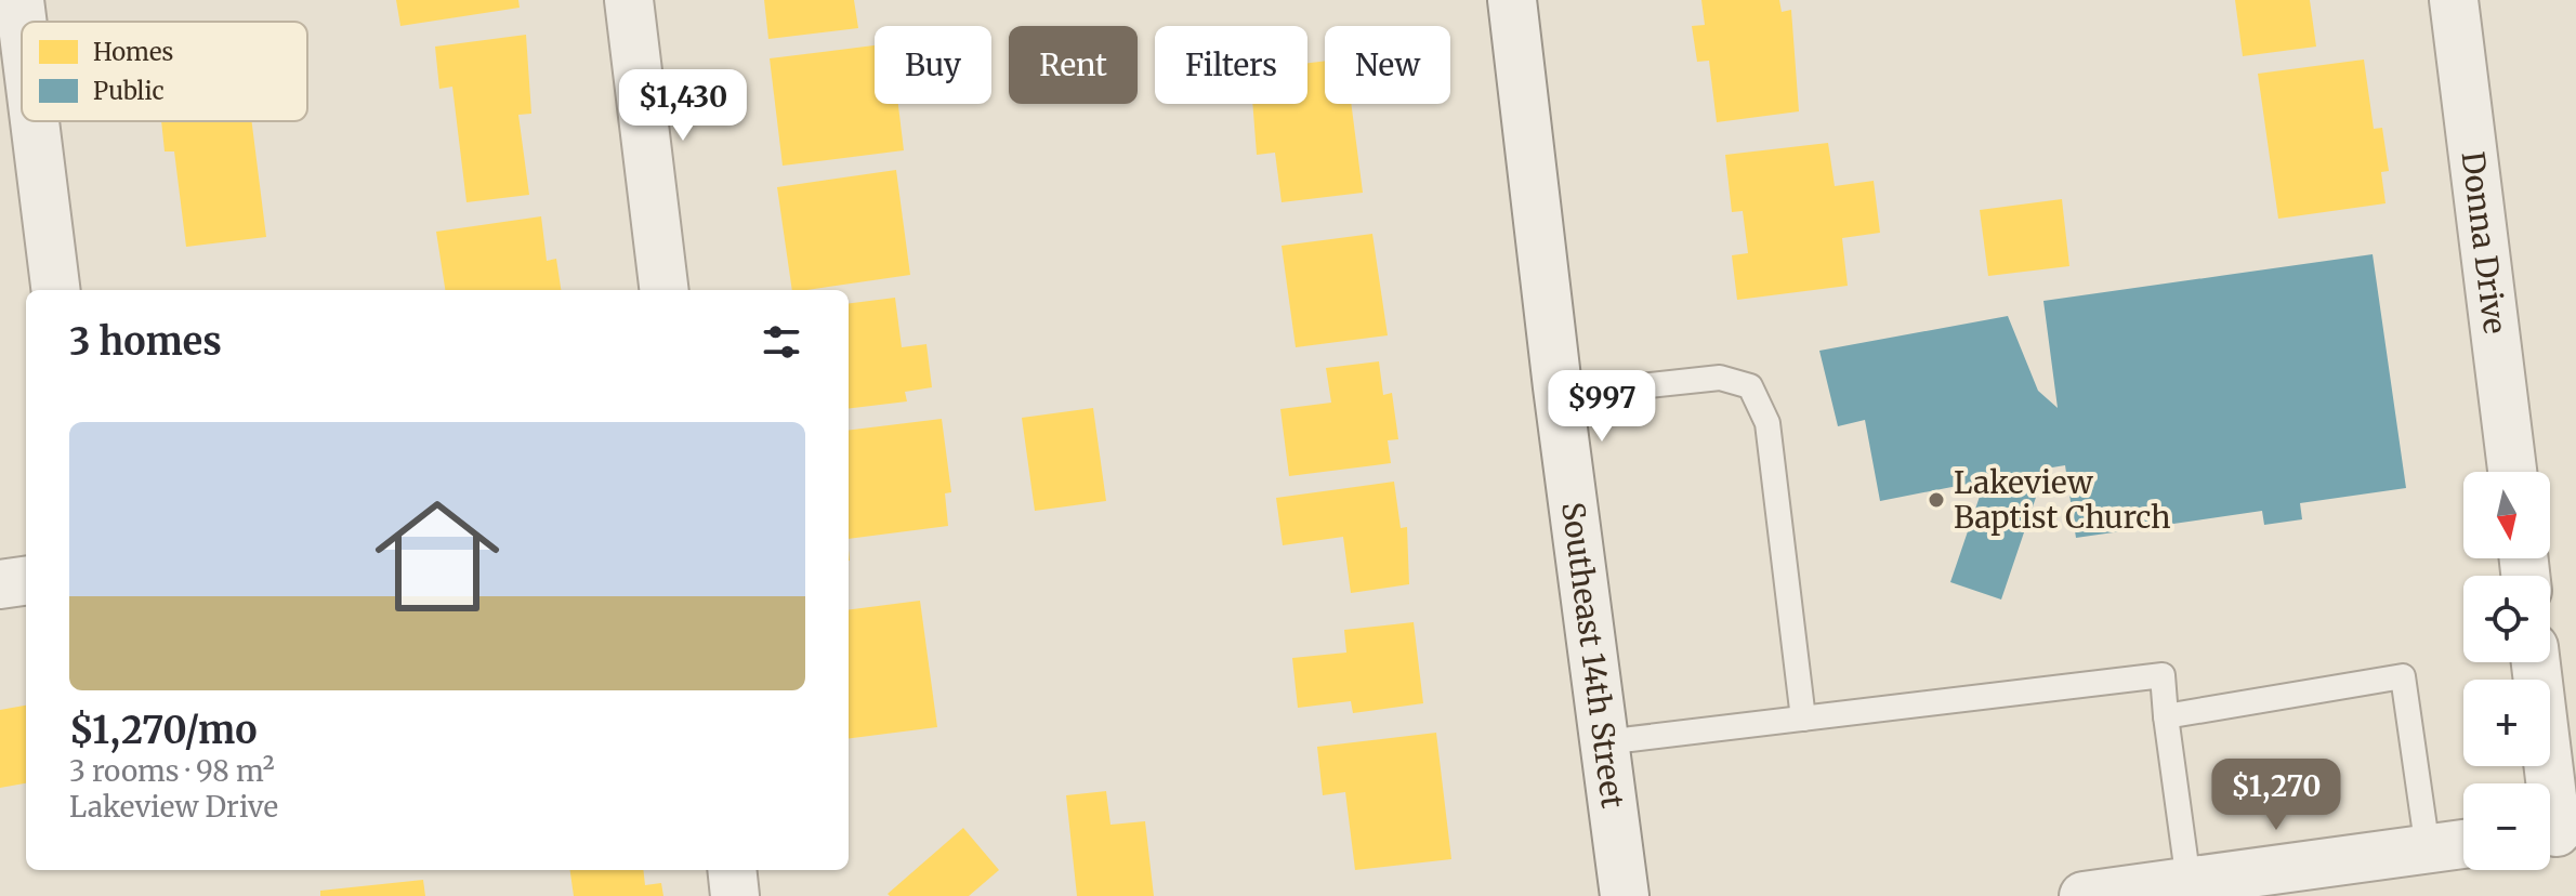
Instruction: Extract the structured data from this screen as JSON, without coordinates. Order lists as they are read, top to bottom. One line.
{"streets":{"street":["Donna Drive","Southeast 14th Street"]},"places":["Lakeview Baptist Church"],"legend":["Homes","Public"],"north":"bottom","page":{"chip":["Buy","Rent","Filters","New"],"price":["$1,430","$997","$1,270"],"heading":"3 homes","list":[{"name":"$1,270/mo","note":"3 rooms · 98 m² · Lakeview Drive"}],"map_buttons":["+","−"]}}
